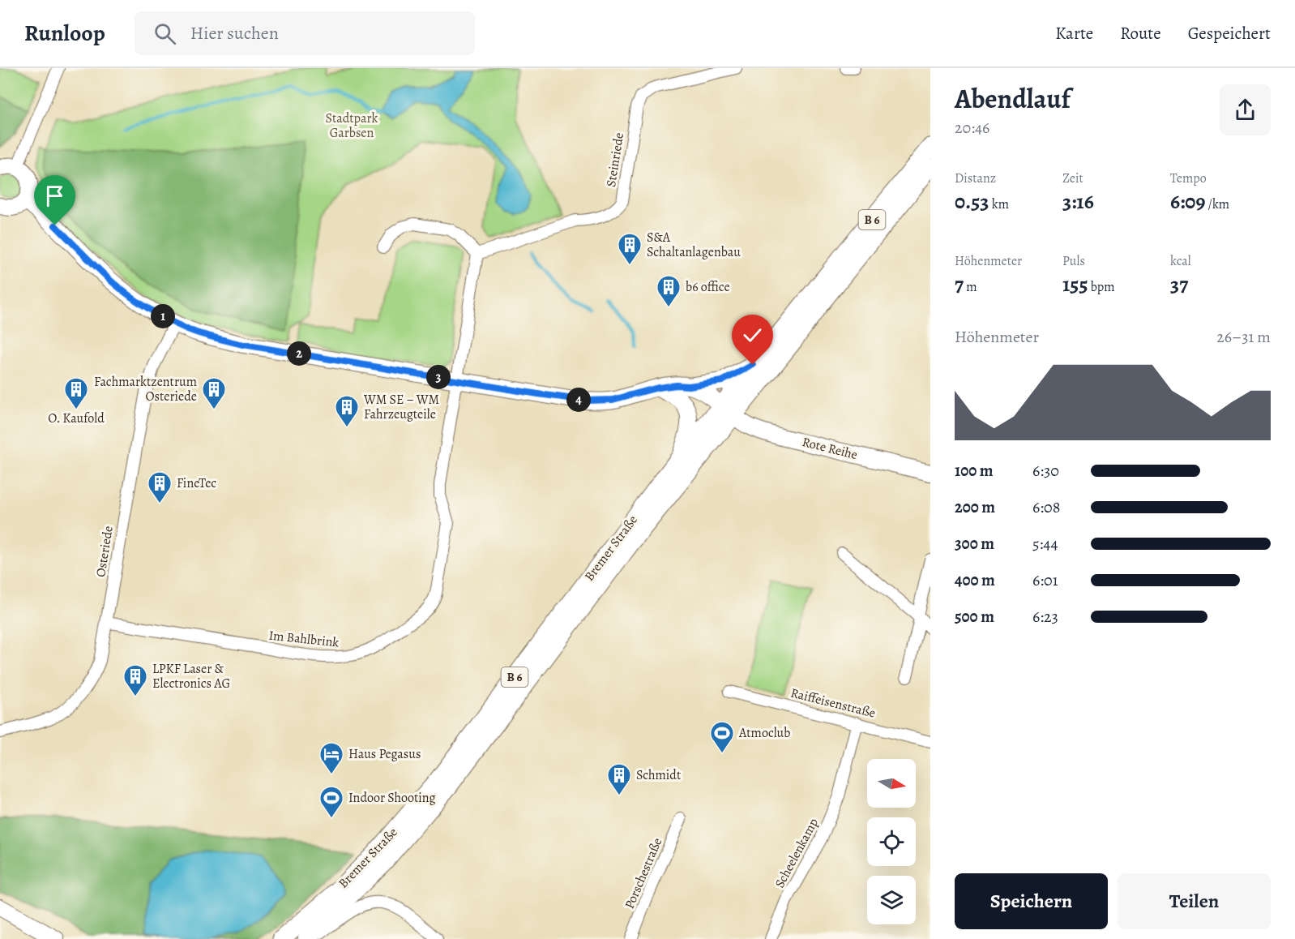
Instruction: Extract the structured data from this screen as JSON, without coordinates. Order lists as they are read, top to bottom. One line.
{"streets":{"main road":["B 6","Bremer Straße"],"street":["Steinriede","Rote Reihe","Osteriede","Im Bahlbrink","Raiffeisenstraße","Scheelenkamp","Porschestraße"]},"crossings":[["Rote Reihe","Bremer Straße"],["Osteriede","Im Bahlbrink"],["Raiffeisenstraße","Scheelenkamp"]],"parks":["Stadtpark Garbsen"],"places":{"building":["S&A Schaltanlagenbau","b6 office","O. Kaufold","Fachmarktzentrum Osteriede","WM SE – WM Fahrzeugteile","FineTec","LPKF Laser & Electronics AG","Schmidt"],"sports":["Atmoclub","Indoor Shooting"],"hotel":["Haus Pegasus"]},"north":"right","page":{"header":"Runloop","search":"Hier suchen","nav":["Karte","Route","Gespeichert"],"heading":["Abendlauf","20:46"],"stats":[["Distanz","0.53 km"],["Zeit","3:16"],["Tempo","6:09 /km"],["Höhenmeter","7 m"],["Puls","155 bpm"],["kcal","37"]],"pins":["1","2","3","4"],"chart":["Höhenmeter","26–31 m"],"list":[{"name":"100 m","note":"6:30"},{"name":"200 m","note":"6:08"},{"name":"300 m","note":"5:44"},{"name":"400 m","note":"6:01"},{"name":"500 m","note":"6:23"}],"buttons":["Speichern","Teilen"]}}
